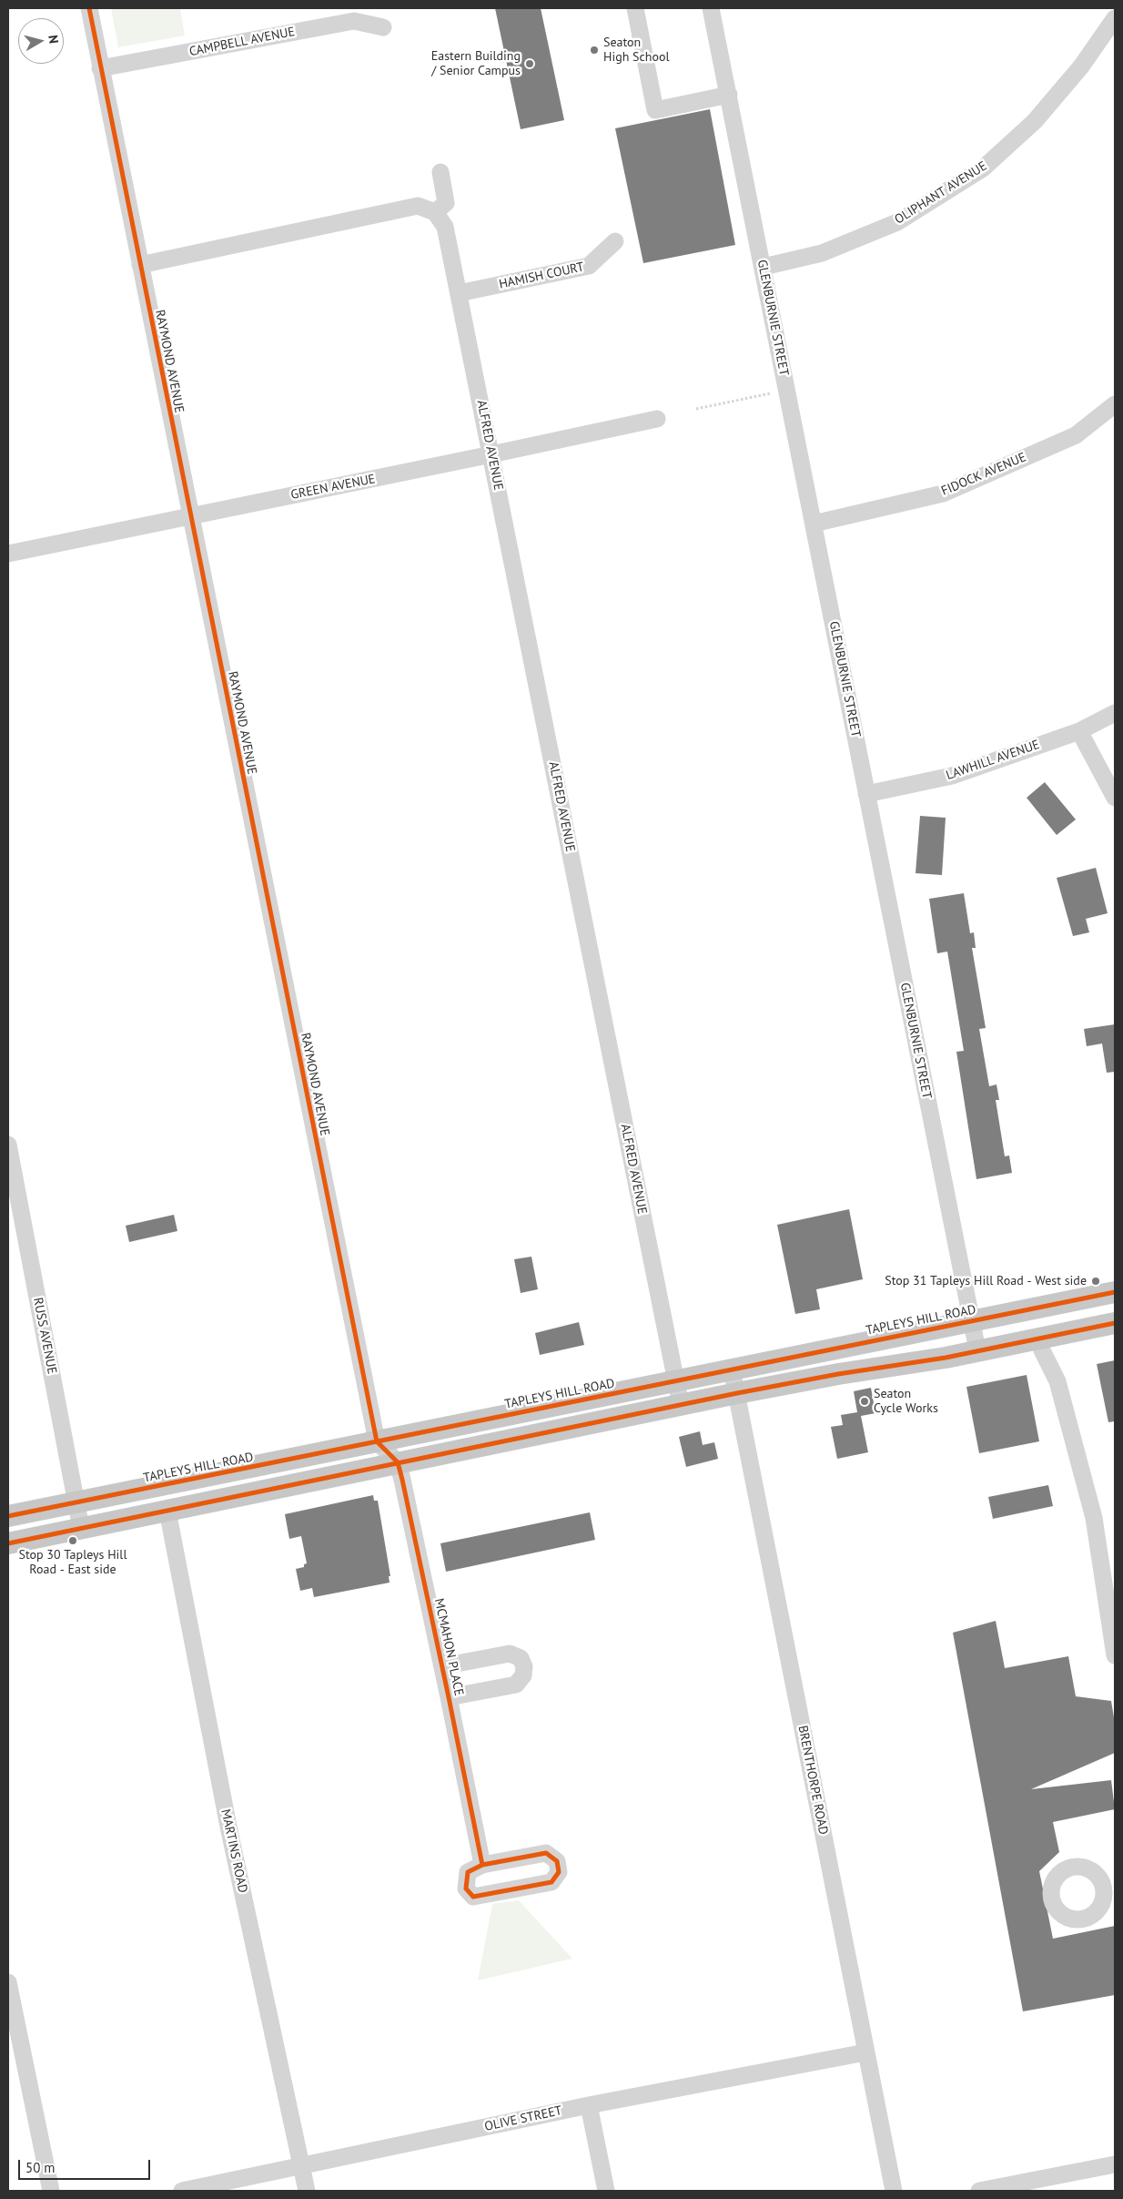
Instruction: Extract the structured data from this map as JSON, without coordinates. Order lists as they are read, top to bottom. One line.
{"streets":{"main road":["TAPLEYS HILL ROAD"],"street":["CAMPBELL AVENUE","OLIPHANT AVENUE","HAMISH COURT","GLENBURNIE STREET","RAYMOND AVENUE","ALFRED AVENUE","FIDOCK AVENUE","GREEN AVENUE","LAWHILL AVENUE","RUSS AVENUE","MCMAHON PLACE","BRENTHORPE ROAD","MARTINS ROAD","OLIVE STREET"]},"crossings":[["CAMPBELL AVENUE","RAYMOND AVENUE"],["OLIPHANT AVENUE","GLENBURNIE STREET"],["HAMISH COURT","ALFRED AVENUE"],["GLENBURNIE STREET","FIDOCK AVENUE"],["GLENBURNIE STREET","LAWHILL AVENUE"],["GLENBURNIE STREET","TAPLEYS HILL ROAD"],["RAYMOND AVENUE","GREEN AVENUE"],["RAYMOND AVENUE","TAPLEYS HILL ROAD"],["RAYMOND AVENUE","MCMAHON PLACE"],["ALFRED AVENUE","GREEN AVENUE"],["ALFRED AVENUE","TAPLEYS HILL ROAD"],["TAPLEYS HILL ROAD","RUSS AVENUE"],["TAPLEYS HILL ROAD","MCMAHON PLACE"],["TAPLEYS HILL ROAD","BRENTHORPE ROAD"],["BRENTHORPE ROAD","OLIVE STREET"],["MARTINS ROAD","OLIVE STREET"]],"places":["Seaton High School","Eastern Building / Senior Campus","Stop 31 Tapleys Hill Road - West side","Seaton Cycle Works","Stop 30 Tapleys Hill Road - East side"],"scale_bar":"50 m","north":"right"}
